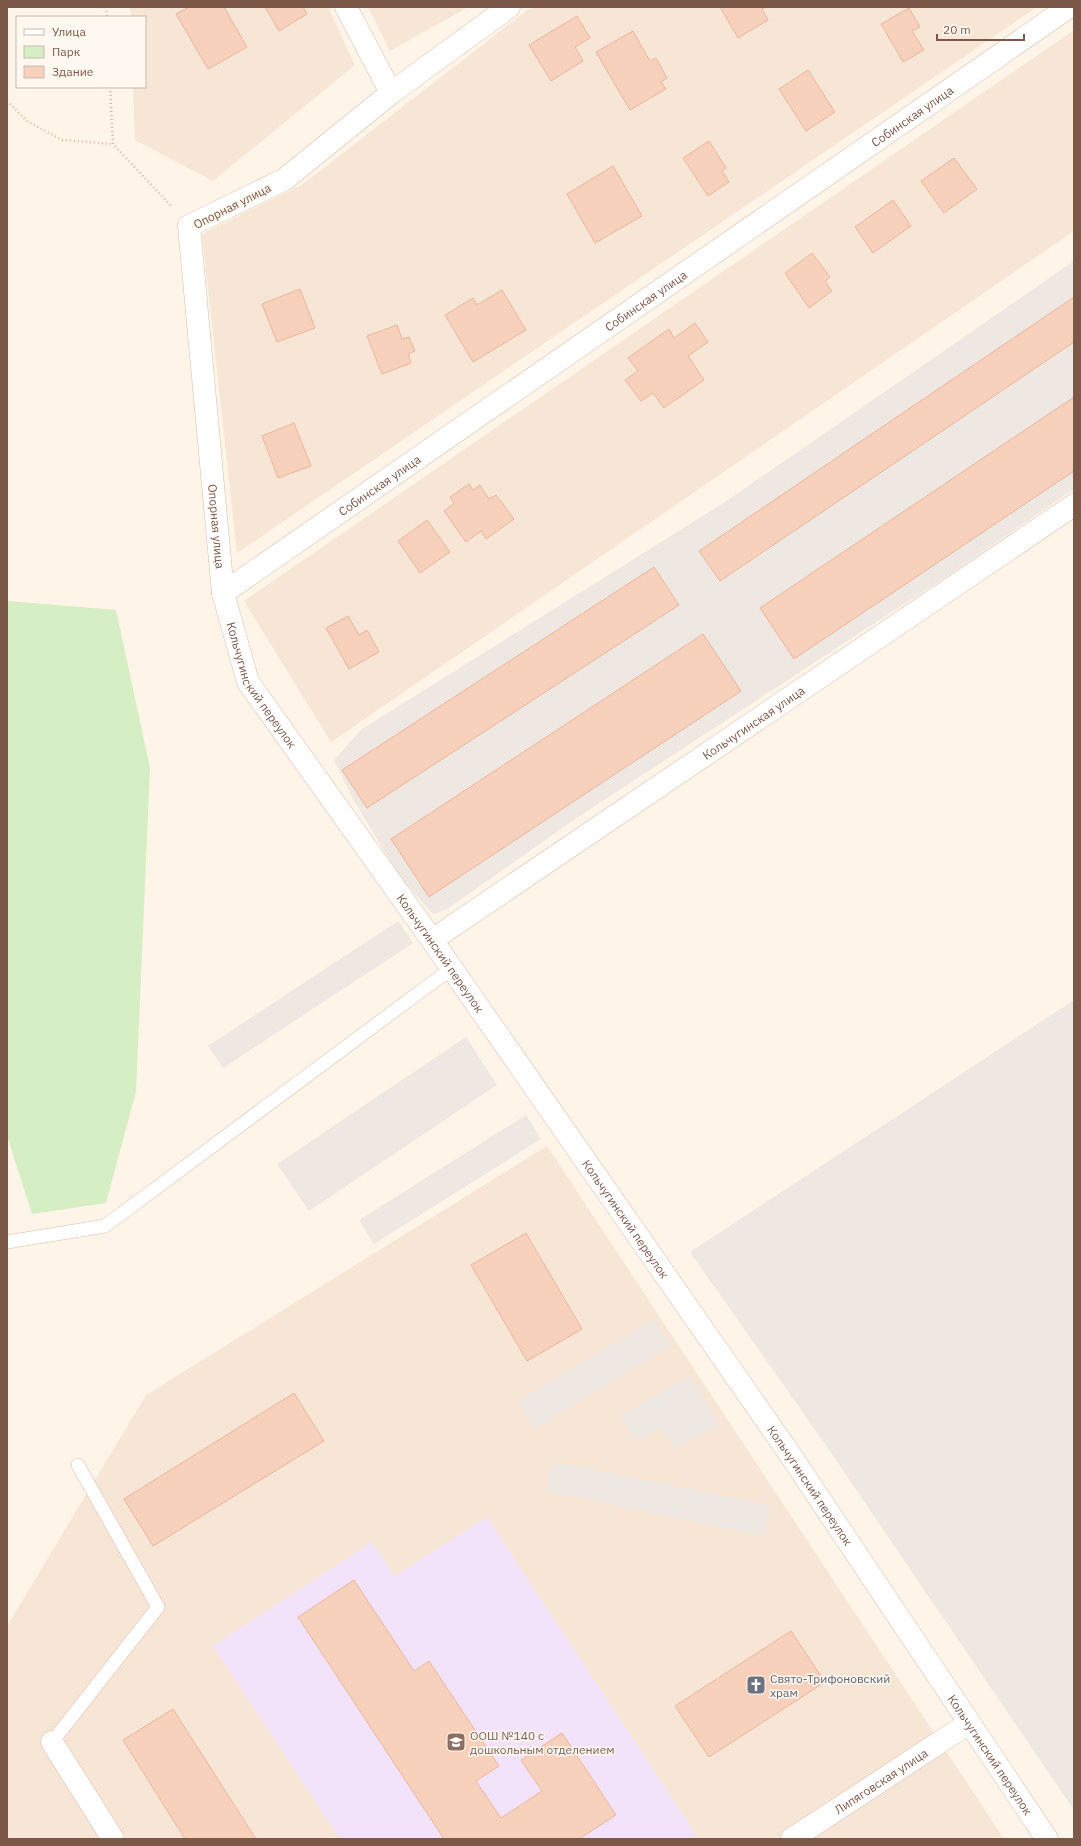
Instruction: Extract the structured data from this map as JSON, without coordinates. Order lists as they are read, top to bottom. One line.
{"streets":{"street":["Собинская улица","Опорная улица","Кольчугинский переулок","Кольчугинская улица","Липяговская улица"]},"crossings":[["Собинская улица","Опорная улица"],["Собинская улица","Кольчугинский переулок"],["Опорная улица","Кольчугинский переулок"],["Кольчугинский переулок","Кольчугинская улица"],["Кольчугинский переулок","Липяговская улица"]],"places":{"church":["Свято-Трифоновский храм"],"school or university":["ООШ №140 с дошкольным отделением"]},"legend":["Улица","Парк","Здание"],"scale_bar":"20 m"}
